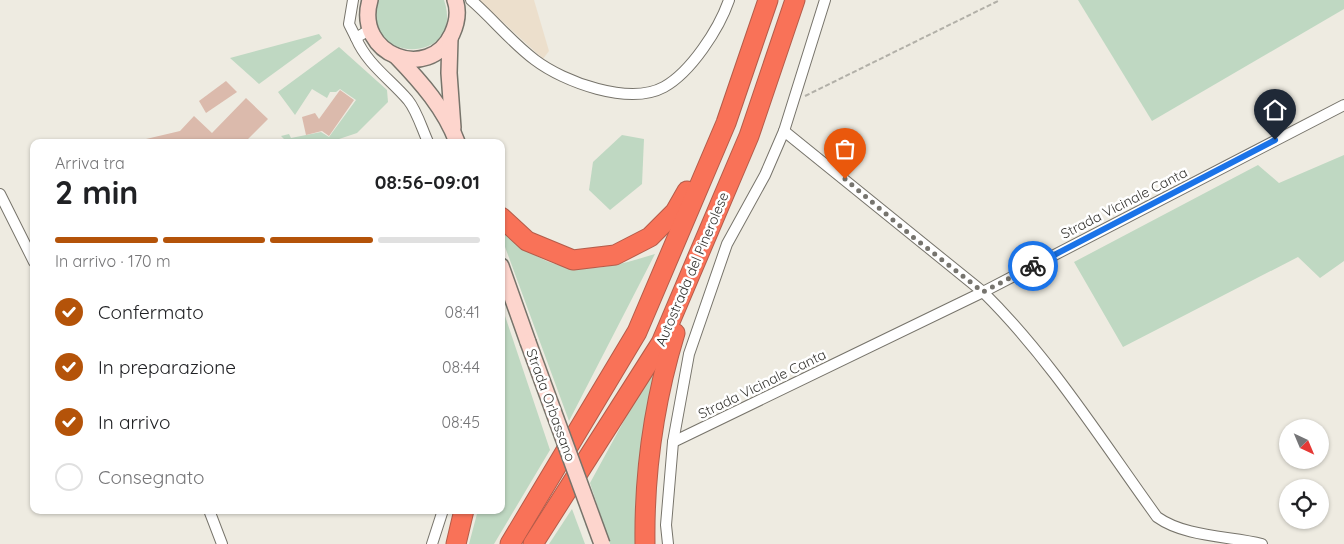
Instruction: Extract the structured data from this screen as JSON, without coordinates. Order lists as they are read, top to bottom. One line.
{"streets":{"highway":["Autostrada del Pinerolese"],"main road":["Strada Orbassano"],"street":["Strada Vicinale Canta"]},"north":"bottom right","page":{"heading":["2 min","Arriva tra","08:56–09:01"],"bar":"In arrivo · 170 m","list":[["Confermato","08:41"],["In preparazione","08:44"],["In arrivo","08:45"],"Consegnato"]}}
